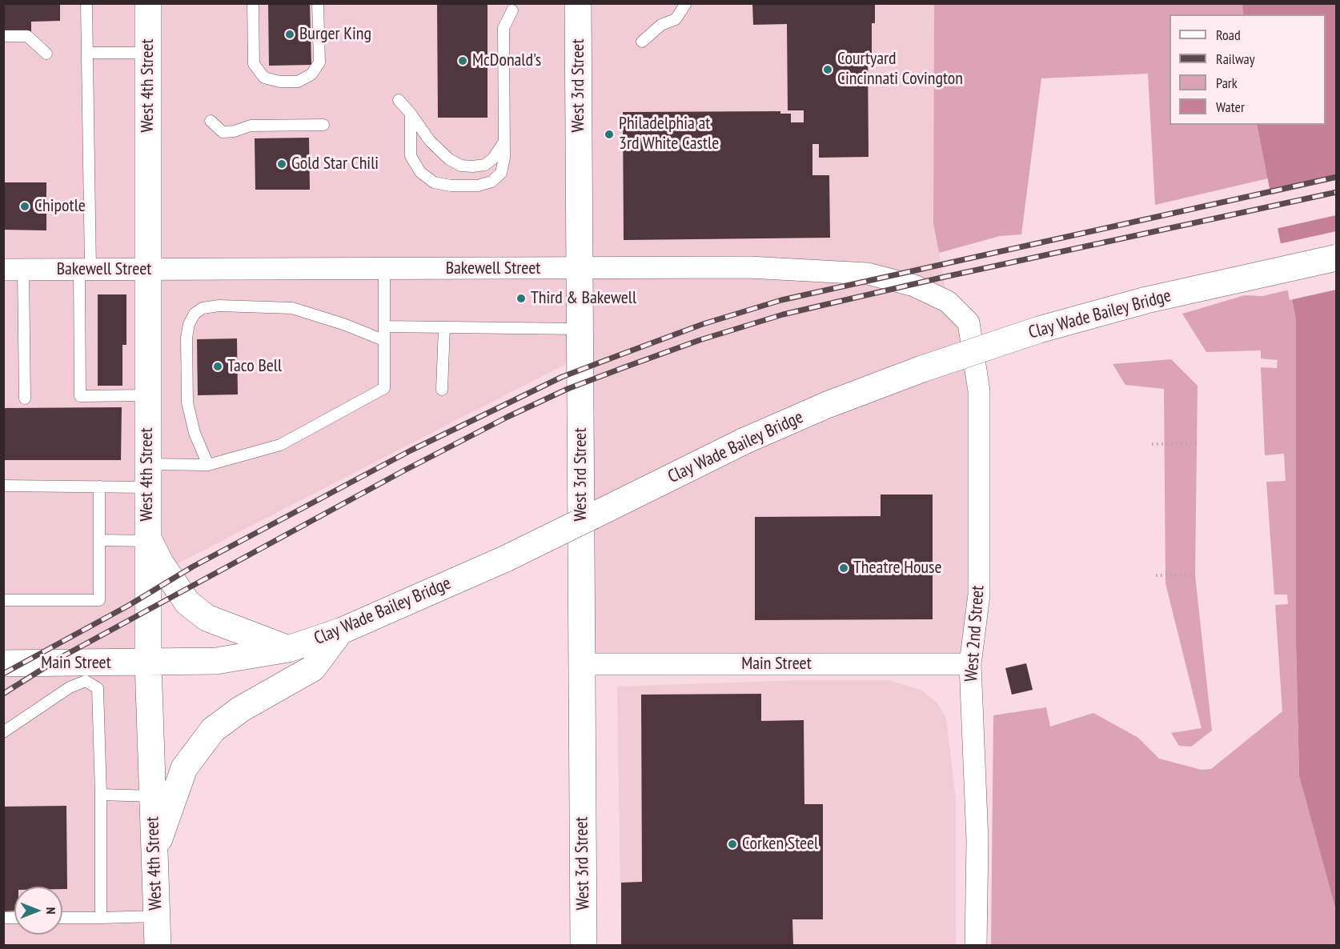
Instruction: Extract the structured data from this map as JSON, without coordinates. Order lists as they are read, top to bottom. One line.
{"streets":{"main road":["West 4th Street","West 3rd Street","Clay Wade Bailey Bridge","Main Street"],"street":["Bakewell Street","West 2nd Street"]},"crossings":[["West 4th Street","Bakewell Street"],["West 4th Street","Clay Wade Bailey Bridge"],["West 4th Street","Main Street"],["West 3rd Street","Bakewell Street"],["West 3rd Street","Main Street"],["Bakewell Street","West 2nd Street"],["Clay Wade Bailey Bridge","Main Street"],["West 2nd Street","Main Street"]],"places":["Burger King","McDonald's","Courtyard Cincinnati Covington","Philadelphia at 3rd White Castle","Gold Star Chili","Chipotle","Third & Bakewell","Taco Bell","Theatre House","Corken Steel"],"legend":["Road","Railway","Park","Water"],"north":"right"}
